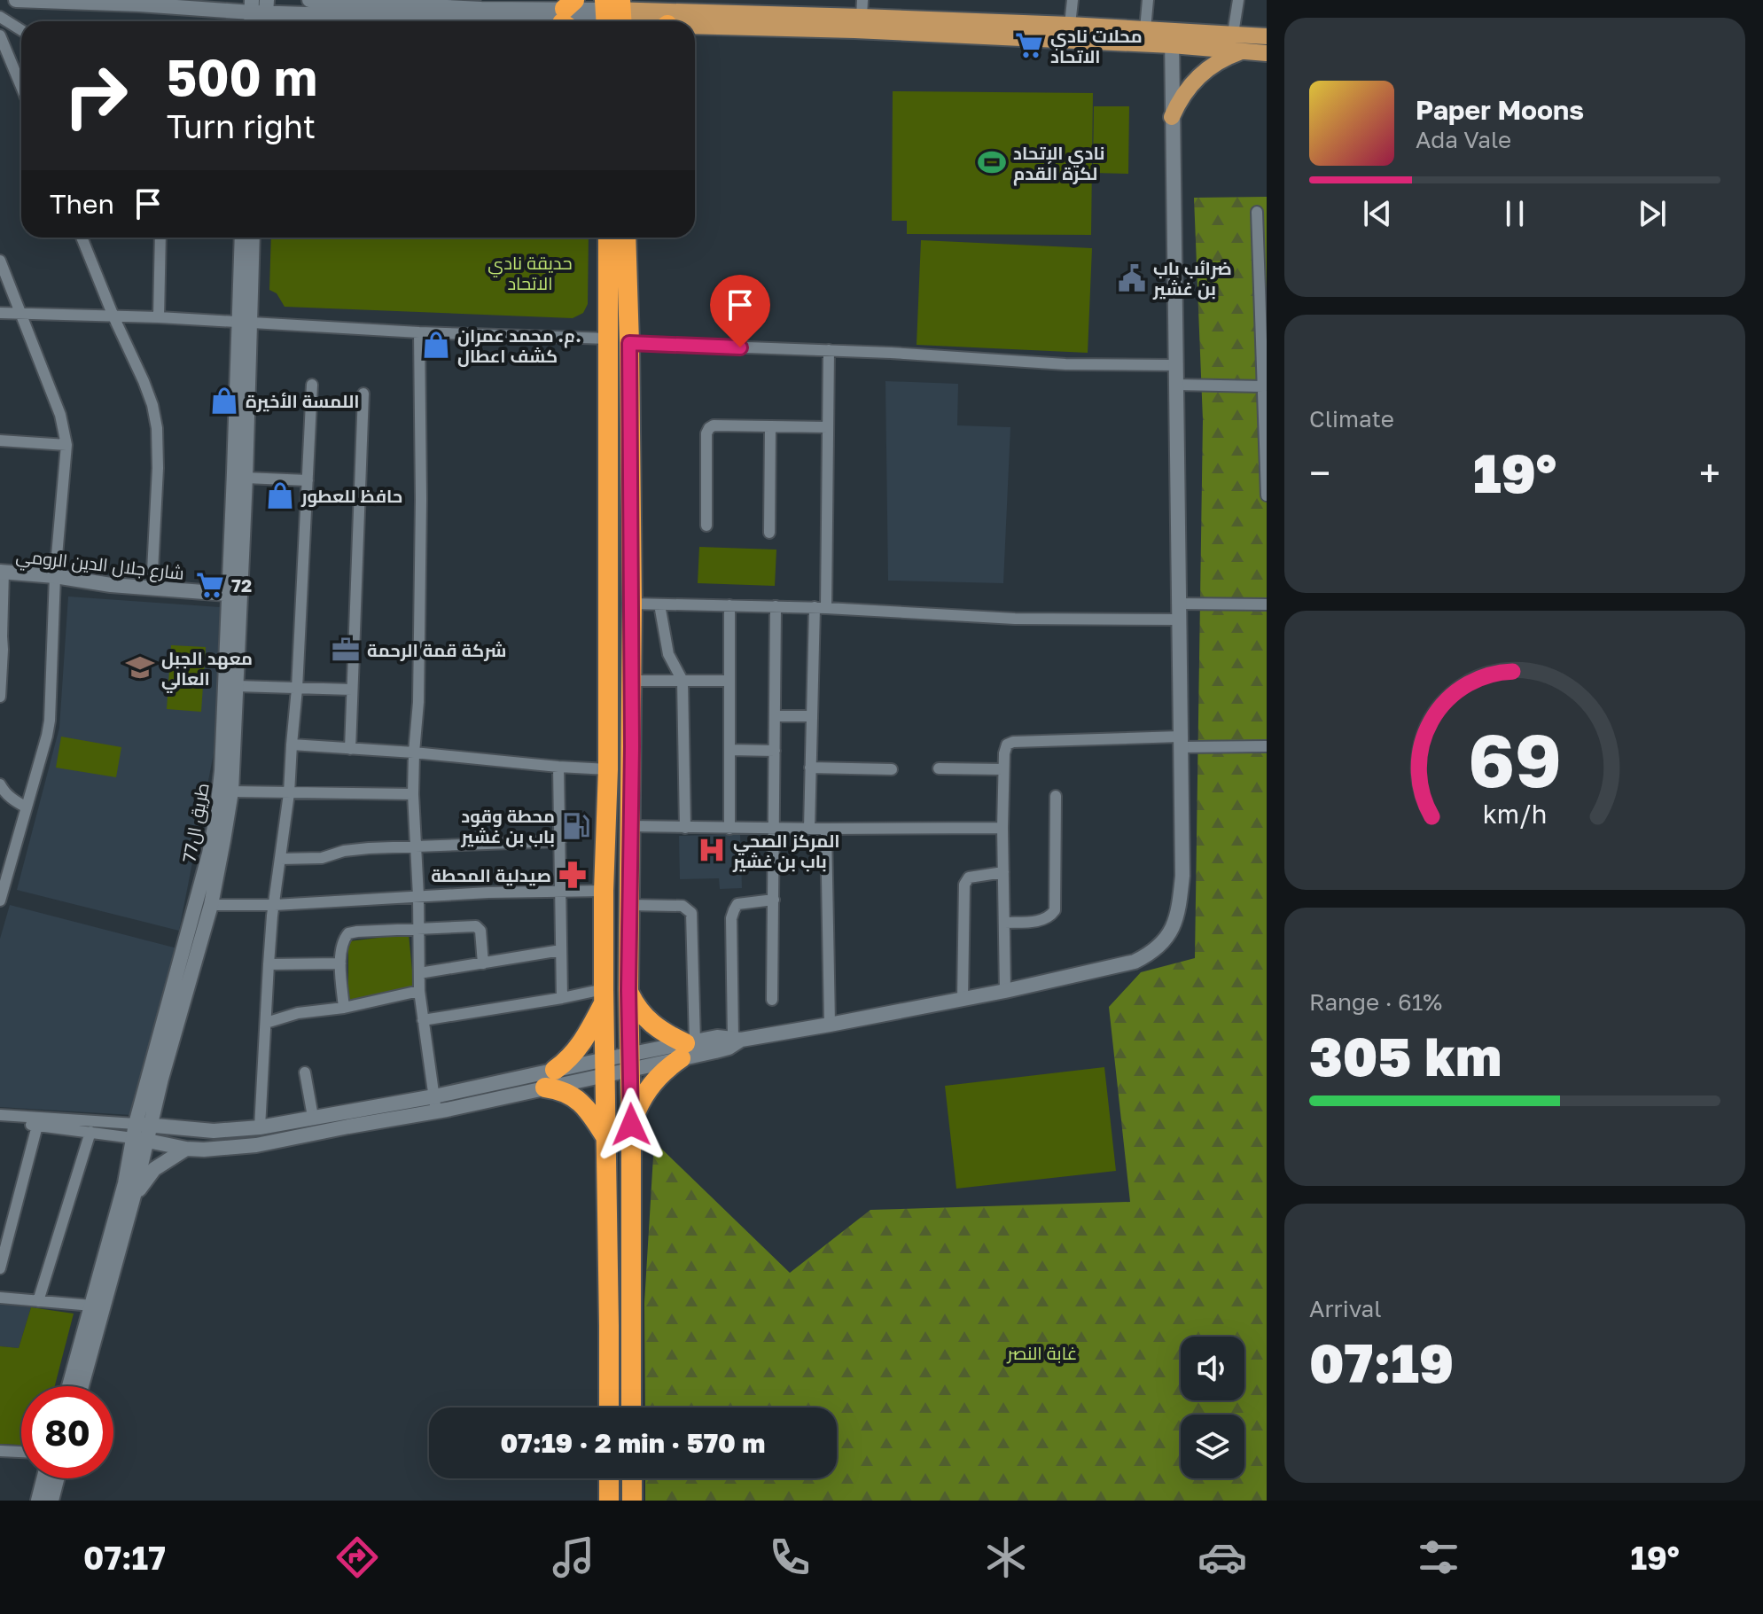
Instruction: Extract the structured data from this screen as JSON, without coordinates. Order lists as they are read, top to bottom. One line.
{"streets":{"main road":["شارع جلال الدين الرومي","طريق ال77"]},"crossings":[["شارع جلال الدين الرومي","طريق ال77"]],"parks":["حديقة نادي الاتحاد","غابة النصر"],"places":{"supermarket":["محلات نادي الاتحاد","72"],"sports":["نادي الإتحاد لكرة القدم"],"public building":["ضرائب باب بن غشير"],"shop":["م. محمد عمران. كشف اعطال","اللمسة الأخيرة","حافظ للعطور"],"office":["شركة قمة الرحمة"],"school or university":["معهد الجبل العالي"],"fuel station":["محطة وقود باب بن غشير"],"hospital":["المركز الصحي باب بن غشير"],"pharmacy":["صيدلية المحطة"]},"page":{"turn":["500 m","Turn right"],"song":["Paper Moons","Ada Vale"],"then":"Then","tile":["Climate",["Range · 61%","305 km"],["Arrival","07:19"]],"heat":["−","19°","+"],"limit":"80","trip":"07:19 · 2 min · 570 m","tabs":["07:17","19°"],"gauge":["69","km/h"]}}
